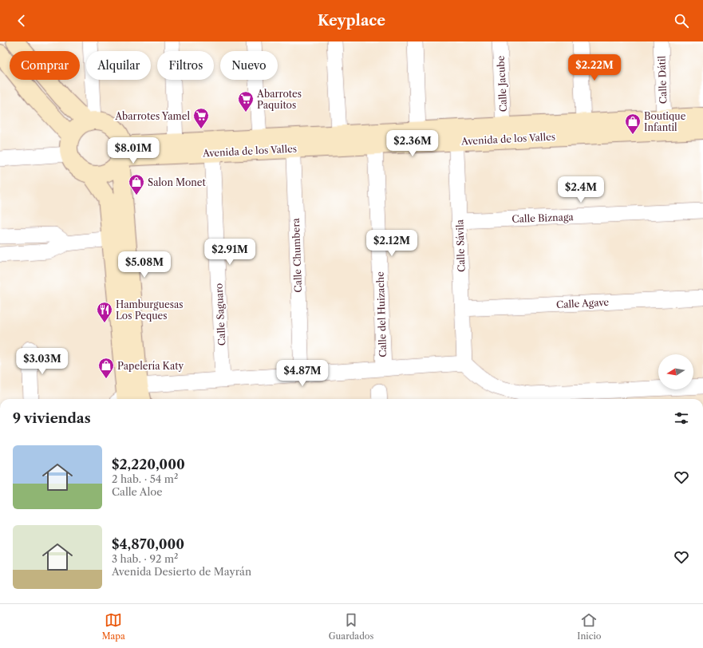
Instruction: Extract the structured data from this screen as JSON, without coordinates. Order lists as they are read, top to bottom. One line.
{"streets":{"street":["Calle Dátil","Calle Jacube","Avenida de los Valles","Calle Biznaga","Calle Sávila","Calle Chumbera","Calle Agave","Calle Saguaro","Calle del Huizache"]},"crossings":[["Calle Dátil","Avenida de los Valles"],["Calle Jacube","Avenida de los Valles"],["Avenida de los Valles","Calle Sávila"],["Avenida de los Valles","Calle Chumbera"],["Avenida de los Valles","Calle Saguaro"],["Avenida de los Valles","Calle del Huizache"],["Calle Biznaga","Calle Sávila"],["Calle Sávila","Calle Agave"]],"places":{"supermarket":["Abarrotes Paquitos","Abarrotes Yamel"],"shop":["Boutique Infantil","Salon Monet","Papelería Katy"],"restaurant":["Hamburguesas Los Peques"]},"north":"left","page":{"header":"Keyplace","chip":["Comprar","Alquilar","Filtros","Nuevo"],"price":["$2.22M","$2.36M","$8.01M","$2.4M","$2.12M","$2.91M","$5.08M","$3.03M","$4.87M"],"heading":"9 viviendas","list":[{"name":"$2,220,000","note":"2 hab. · 54 m² · Calle Aloe"},{"name":"$4,870,000","note":"3 hab. · 92 m² · Avenida Desierto de Mayrán"}],"tabs":["Mapa","Guardados","Inicio"]}}
